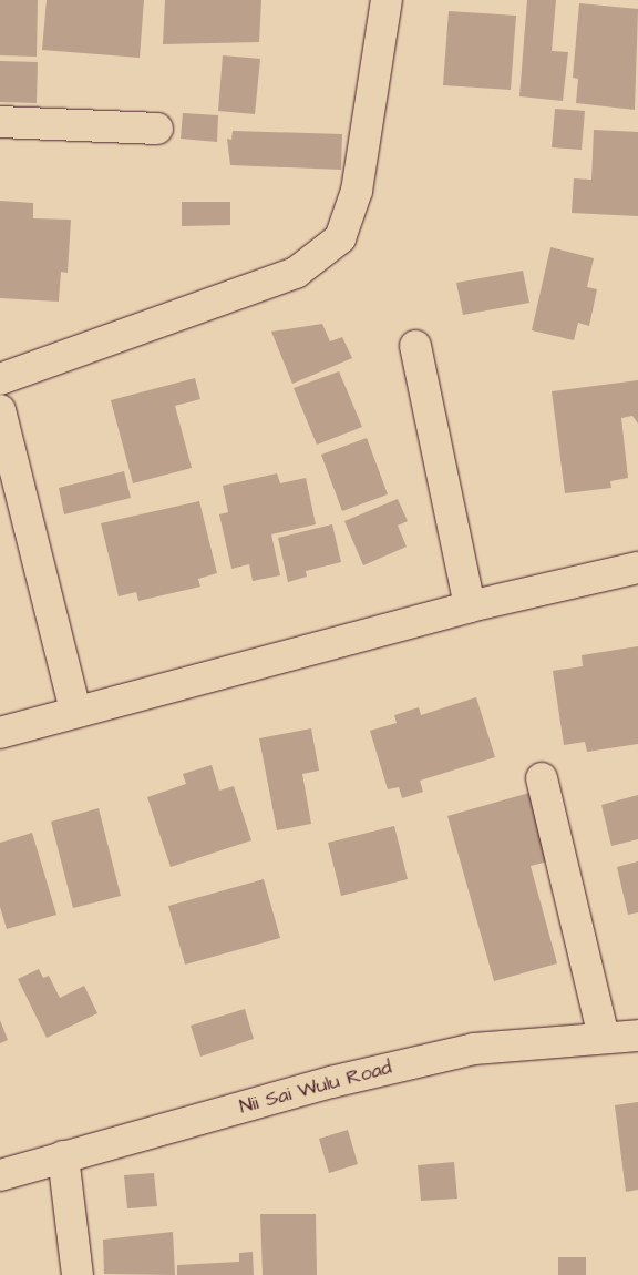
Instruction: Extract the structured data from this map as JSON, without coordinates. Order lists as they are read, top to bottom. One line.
{"streets":{"street":["Nii Sai Wulu Road"]}}
